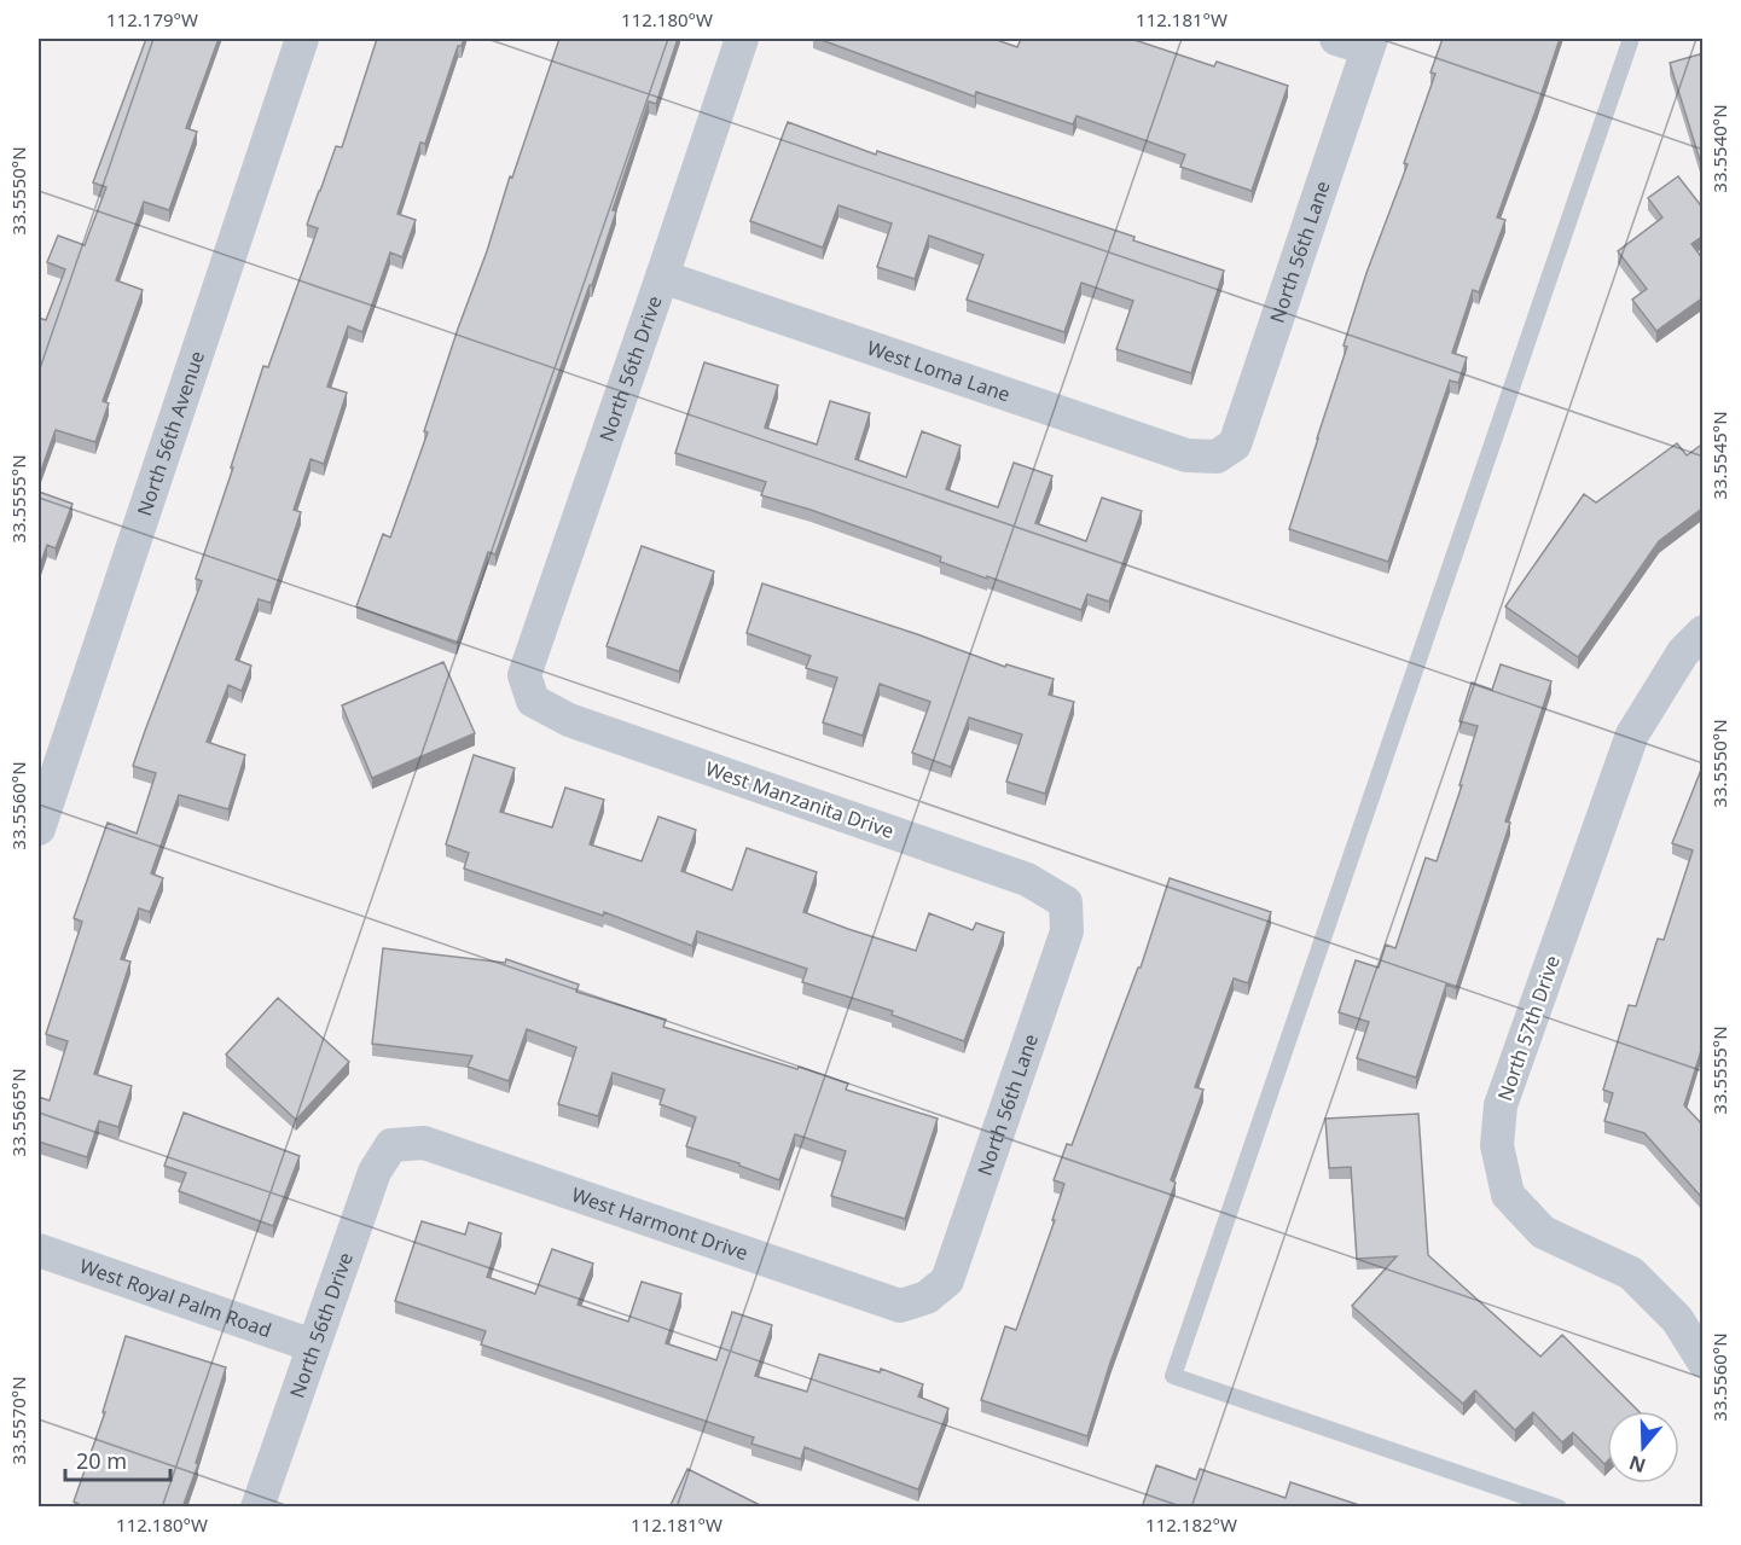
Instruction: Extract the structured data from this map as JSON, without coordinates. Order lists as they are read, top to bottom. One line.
{"streets":{"street":["North 56th Lane","North 56th Drive","West Loma Lane","North 56th Avenue","West Manzanita Drive","North 57th Drive","West Harmont Drive","West Royal Palm Road"]},"crossings":[["North 56th Lane","West Loma Lane"],["North 56th Lane","West Manzanita Drive"],["North 56th Lane","West Harmont Drive"],["North 56th Drive","West Loma Lane"],["North 56th Drive","West Manzanita Drive"],["North 56th Drive","West Harmont Drive"],["North 56th Drive","West Royal Palm Road"]],"scale_bar":"20 m","north":"bottom","coordinates":["112.179°W","112.180°W","112.181°W","33.5540°N","33.5550°N","33.5545°N","33.5555°N","33.5560°N","33.5565°N","33.5570°N","112.182°W"]}
